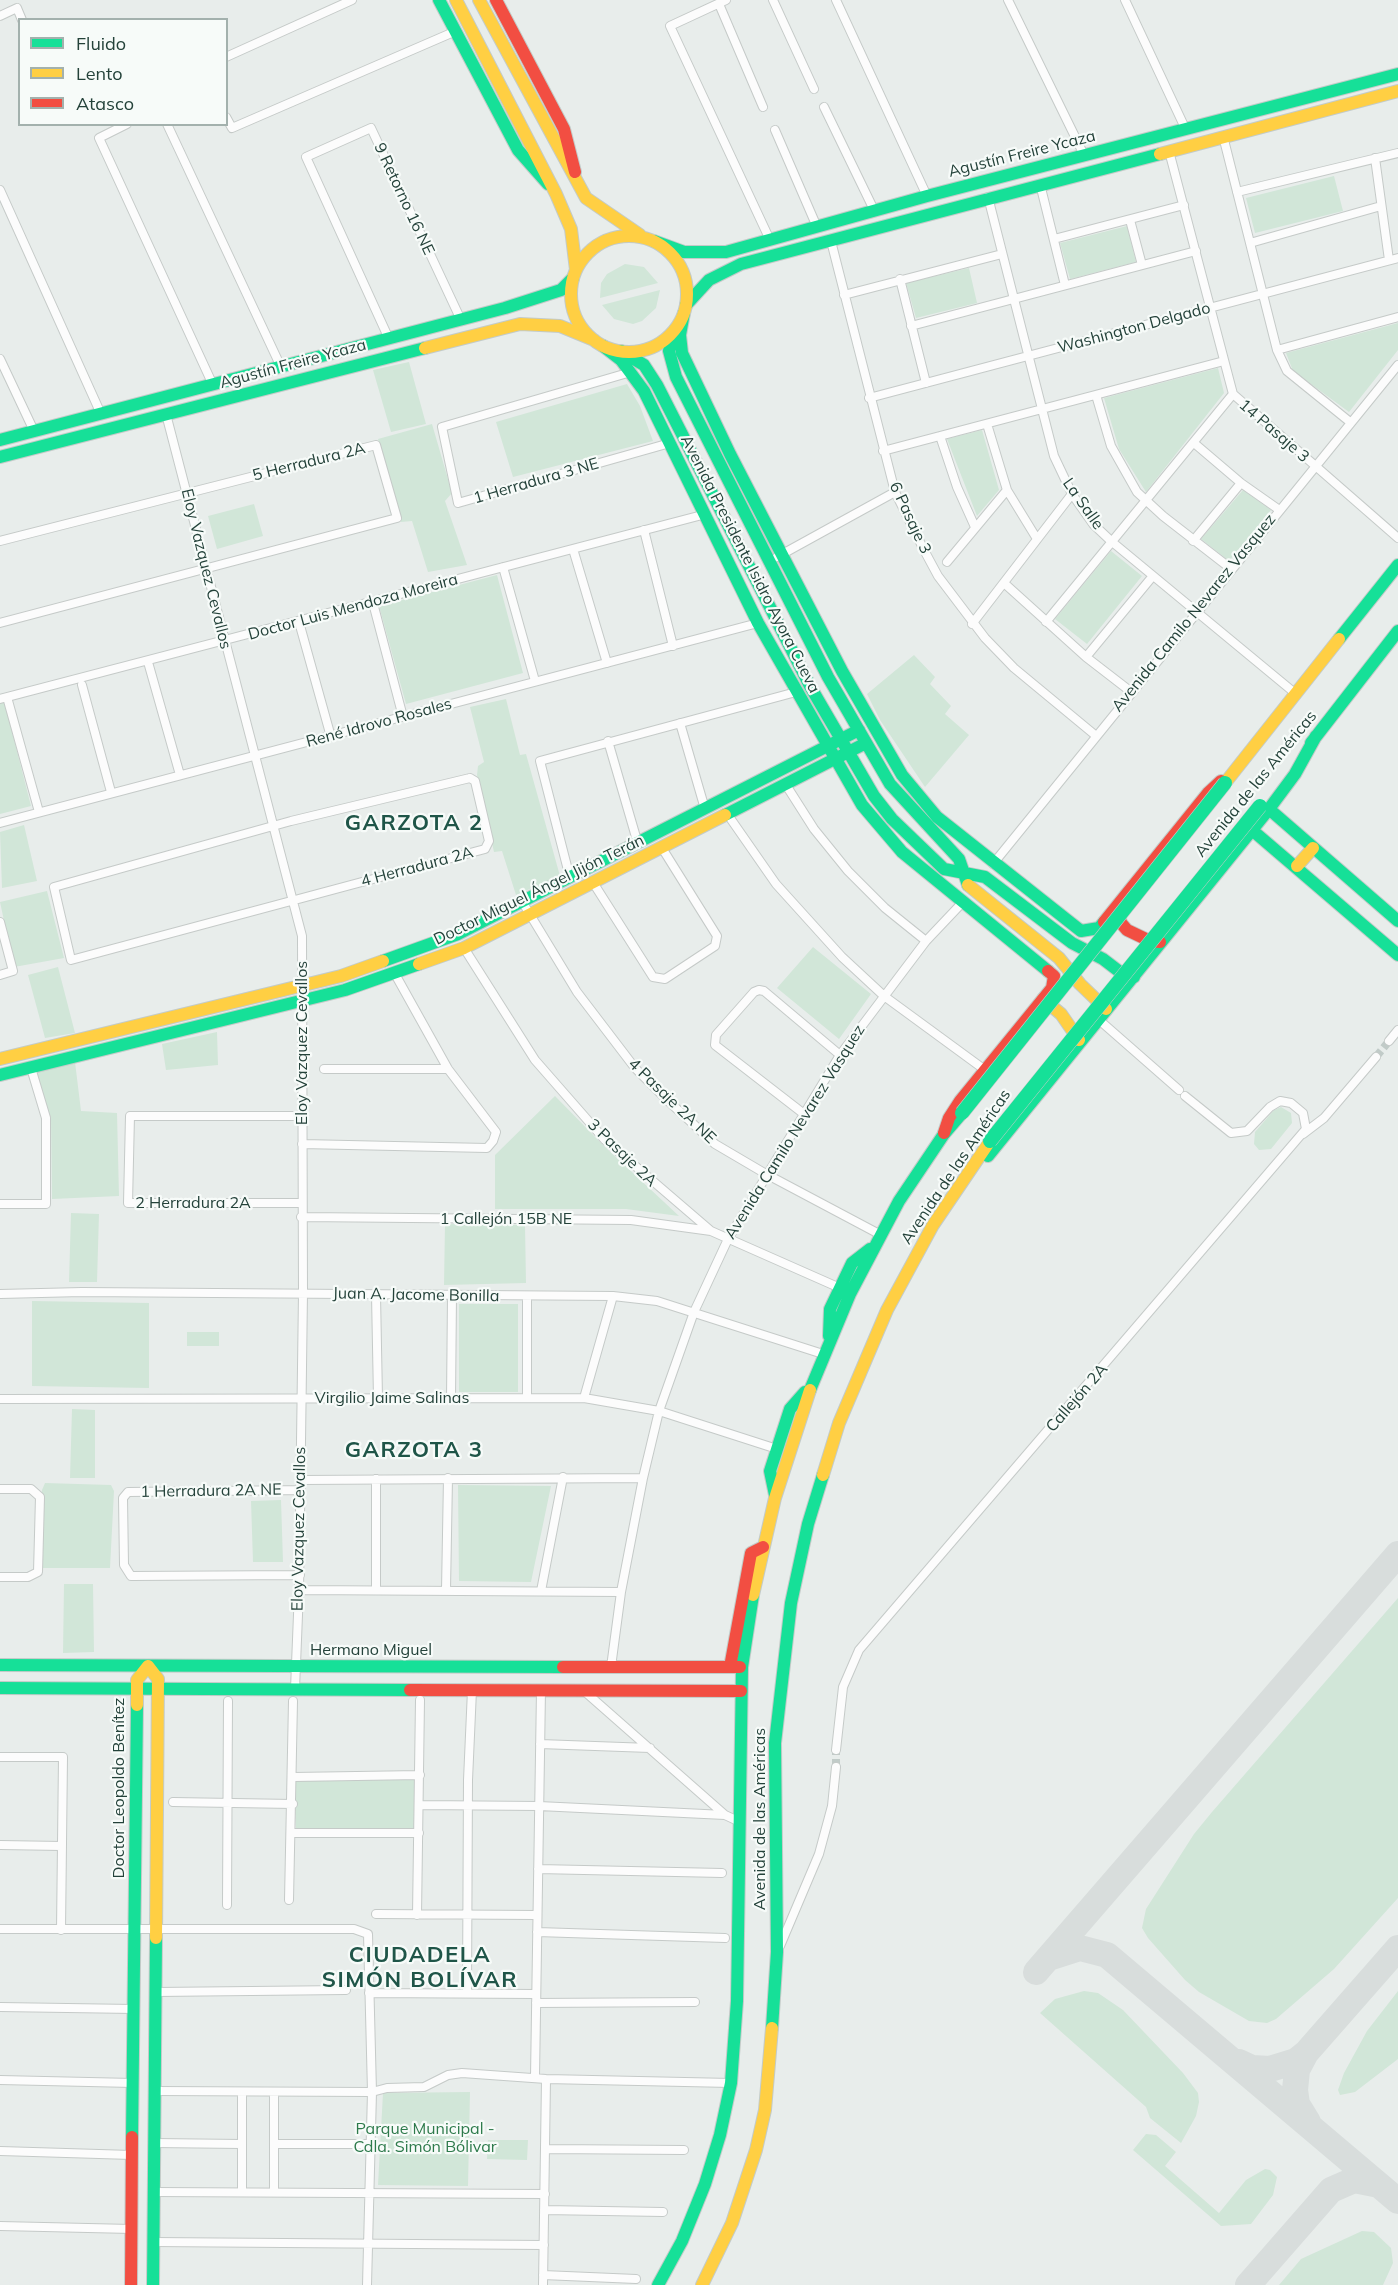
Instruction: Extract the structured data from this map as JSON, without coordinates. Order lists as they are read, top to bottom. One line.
{"streets":{"main road":["Agustín Freire Ycaza","Avenida Presidente Isidro Ayora Cueva","Avenida de las Américas","Doctor Miguel Ángel Jijón Terán","Hermano Miguel","Doctor Leopoldo Benítez"],"street":["9 Retorno 16 NE","Washington Delgado","14 Pasaje 3","5 Herradura 2A","1 Herradura 3 NE","La Salle","6 Pasaje 3","Eloy Vazquez Cevallos","Doctor Luis Mendoza Moreira","Avenida Camilo Nevarez Vasquez","René Idrovo Rosales","4 Herradura 2A","4 Pasaje 2A NE","3 Pasaje 2A","2 Herradura 2A","1 Callejón 15B NE","Juan A. Jacome Bonilla","Virgilio Jaime Salinas","Callejón 2A","1 Herradura 2A NE"]},"crossings":[["Agustín Freire Ycaza","9 Retorno 16 NE"],["Agustín Freire Ycaza","14 Pasaje 3"],["Agustín Freire Ycaza","La Salle"],["Agustín Freire Ycaza","6 Pasaje 3"],["Agustín Freire Ycaza","Avenida Presidente Isidro Ayora Cueva"],["Agustín Freire Ycaza","Eloy Vazquez Cevallos"],["Washington Delgado","14 Pasaje 3"],["Washington Delgado","La Salle"],["Washington Delgado","6 Pasaje 3"],["14 Pasaje 3","Avenida Camilo Nevarez Vasquez"],["5 Herradura 2A","Eloy Vazquez Cevallos"],["1 Herradura 3 NE","Avenida Presidente Isidro Ayora Cueva"],["La Salle","Avenida Camilo Nevarez Vasquez"],["La Salle","Avenida de las Américas"],["6 Pasaje 3","Avenida Camilo Nevarez Vasquez"],["Avenida Presidente Isidro Ayora Cueva","Doctor Luis Mendoza Moreira"],["Avenida Presidente Isidro Ayora Cueva","Avenida Camilo Nevarez Vasquez"],["Avenida Presidente Isidro Ayora Cueva","René Idrovo Rosales"],["Avenida Presidente Isidro Ayora Cueva","Avenida de las Américas"],["Avenida Presidente Isidro Ayora Cueva","Doctor Miguel Ángel Jijón Terán"],["Eloy Vazquez Cevallos","Doctor Luis Mendoza Moreira"],["Eloy Vazquez Cevallos","René Idrovo Rosales"],["Eloy Vazquez Cevallos","4 Herradura 2A"],["Eloy Vazquez Cevallos","Doctor Miguel Ángel Jijón Terán"],["Eloy Vazquez Cevallos","2 Herradura 2A"],["Eloy Vazquez Cevallos","1 Callejón 15B NE"],["Eloy Vazquez Cevallos","Juan A. Jacome Bonilla"],["Eloy Vazquez Cevallos","Virgilio Jaime Salinas"],["Eloy Vazquez Cevallos","1 Herradura 2A NE"],["Eloy Vazquez Cevallos","Hermano Miguel"],["Avenida Camilo Nevarez Vasquez","4 Pasaje 2A NE"],["Avenida Camilo Nevarez Vasquez","3 Pasaje 2A"],["Avenida Camilo Nevarez Vasquez","Juan A. Jacome Bonilla"],["Avenida Camilo Nevarez Vasquez","Virgilio Jaime Salinas"],["Avenida Camilo Nevarez Vasquez","Hermano Miguel"],["Avenida de las Américas","4 Pasaje 2A NE"],["Avenida de las Américas","Juan A. Jacome Bonilla"],["Avenida de las Américas","Hermano Miguel"],["Doctor Miguel Ángel Jijón Terán","4 Pasaje 2A NE"],["Doctor Miguel Ángel Jijón Terán","3 Pasaje 2A"],["3 Pasaje 2A","1 Callejón 15B NE"],["Hermano Miguel","Doctor Leopoldo Benítez"]],"districts":["GARZOTA 2","GARZOTA 3","CIUDADELA SIMÓN BOLÍVAR"],"parks":["Parque Municipal - Cdla. Simón Bólivar"],"legend":["Fluido","Lento","Atasco"]}
